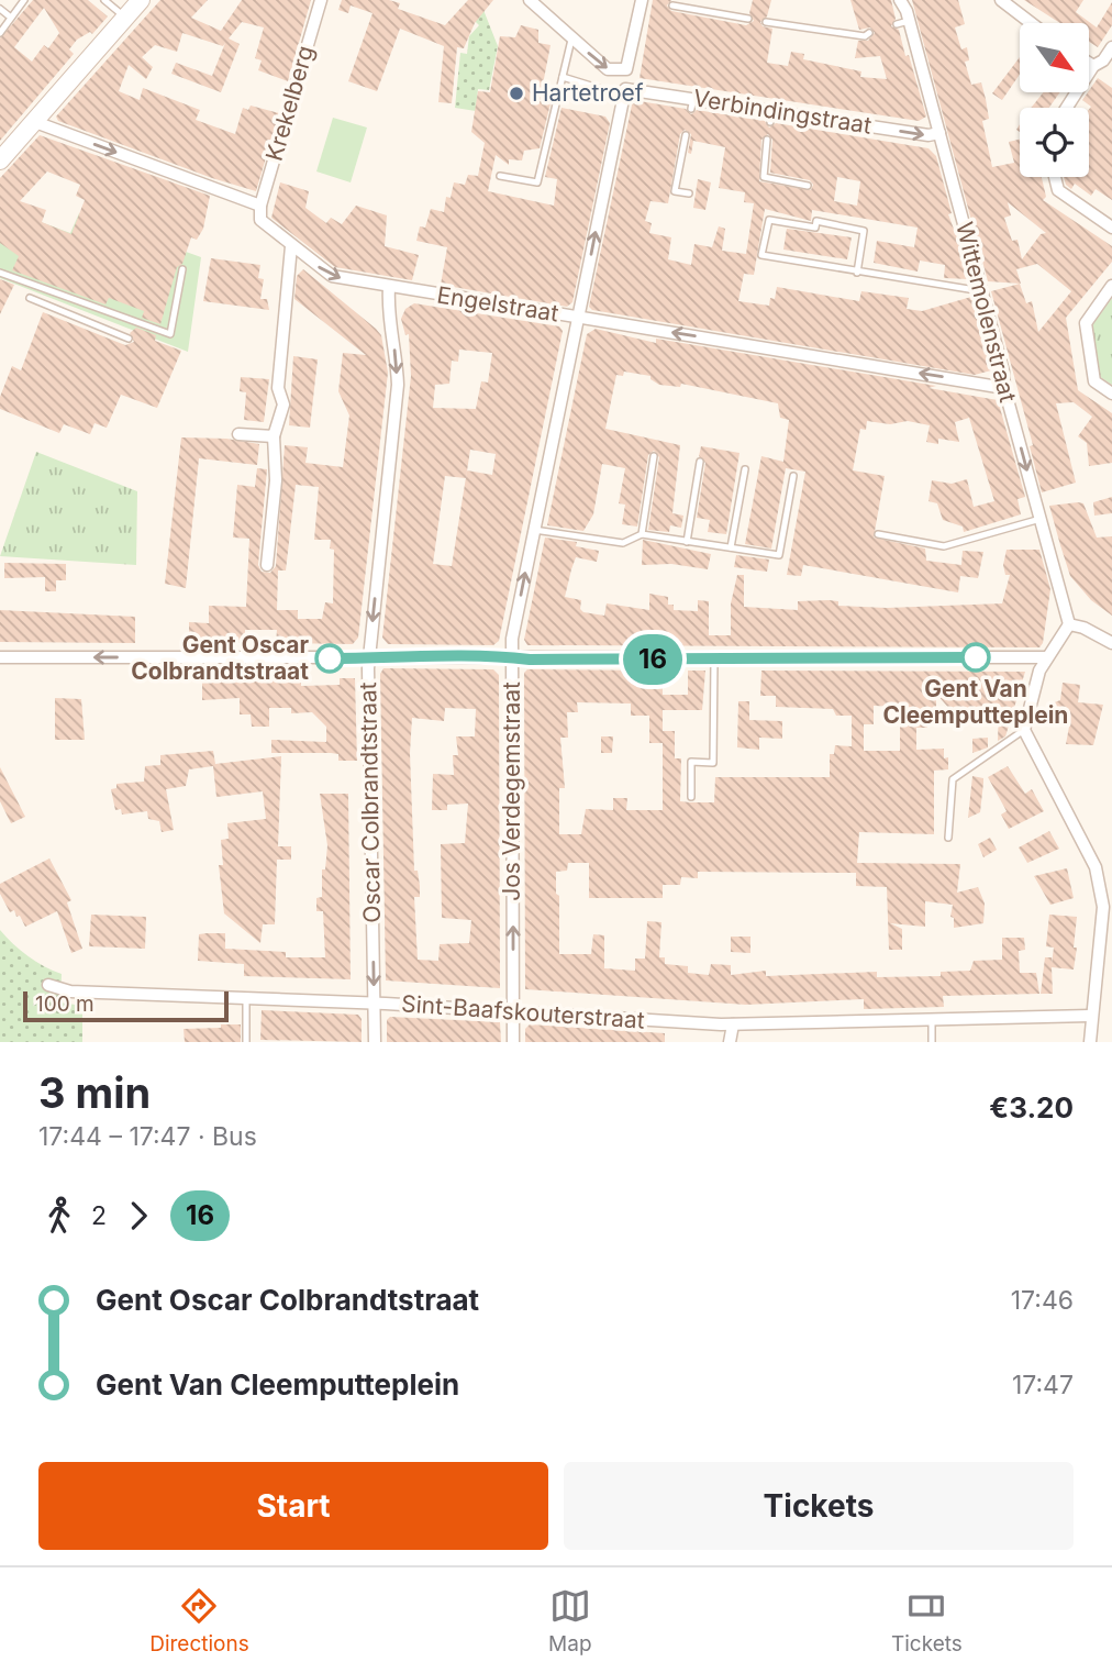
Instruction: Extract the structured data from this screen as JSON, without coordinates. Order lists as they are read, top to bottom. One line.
{"streets":{"street":["Krekelberg","Verbindingstraat","Engelstraat","Wittemolenstraat","Jos Verdegemstraat","Oscar Colbrandtstraat","Sint-Baafskouterstraat"]},"crossings":[["Krekelberg","Engelstraat"],["Verbindingstraat","Wittemolenstraat"],["Verbindingstraat","Jos Verdegemstraat"],["Engelstraat","Wittemolenstraat"],["Engelstraat","Jos Verdegemstraat"],["Engelstraat","Oscar Colbrandtstraat"],["Jos Verdegemstraat","Sint-Baafskouterstraat"],["Oscar Colbrandtstraat","Sint-Baafskouterstraat"]],"one_way":["Verbindingstraat","Jos Verdegemstraat","Oscar Colbrandtstraat"],"places":["Hartetroef","Gent Van Cleemputteplein","Gent Oscar Colbrandtstraat"],"lines":["bus line 16"],"scale_bar":"100 m","north":"bottom right","page":{"on_map":"16","scale":"100 m","heading":["3 min","17:44 – 17:47 · Bus","€3.20"],"legs":["2","16"],"list":[{"name":"Gent Oscar Colbrandtstraat","value":"17:46"},{"name":"Gent Van Cleemputteplein","value":"17:47"}],"buttons":["Start","Tickets"],"tabs":["Directions","Map","Tickets"]}}
